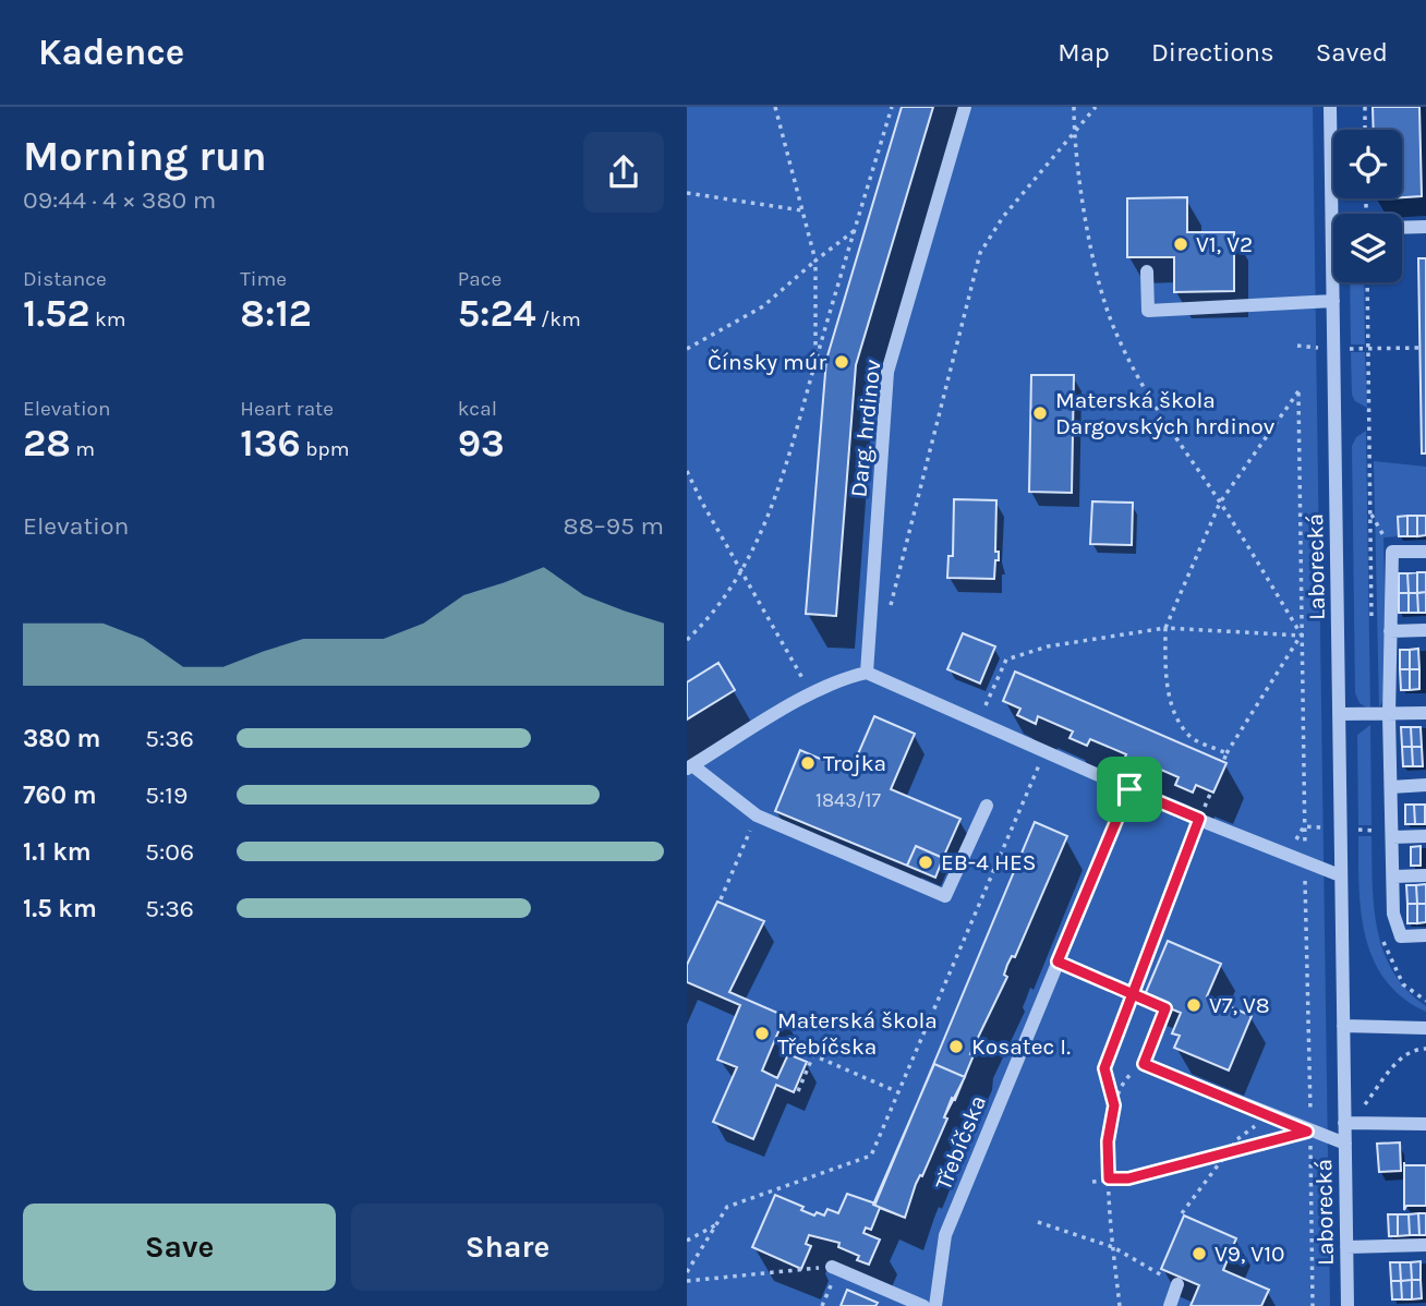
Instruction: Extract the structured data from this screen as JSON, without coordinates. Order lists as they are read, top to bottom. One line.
{"streets":{"street":["Darg. hrdinov","Laborecká","Třebíčska"]},"places":["V1, V2","Čínsky múr","Materská škola Dargovských hrdinov","Trojka","EB-4 HES","V7, V8","Materská škola Třebíčska","Kosatec I.","V9, V10"],"house_numbers":["1843/17"],"page":{"header":"Kadence","nav":["Map","Directions","Saved"],"heading":["Morning run","09:44 · 4 × 380 m"],"stats":[["Distance","1.52 km"],["Time","8:12"],["Pace","5:24 /km"],["Elevation","28 m"],["Heart rate","136 bpm"],["kcal","93"]],"chart":["Elevation","88–95 m"],"list":[{"name":"380 m","note":"5:36"},{"name":"760 m","note":"5:19"},{"name":"1.1 km","note":"5:06"},{"name":"1.5 km","note":"5:36"}],"buttons":["Save","Share"]}}
